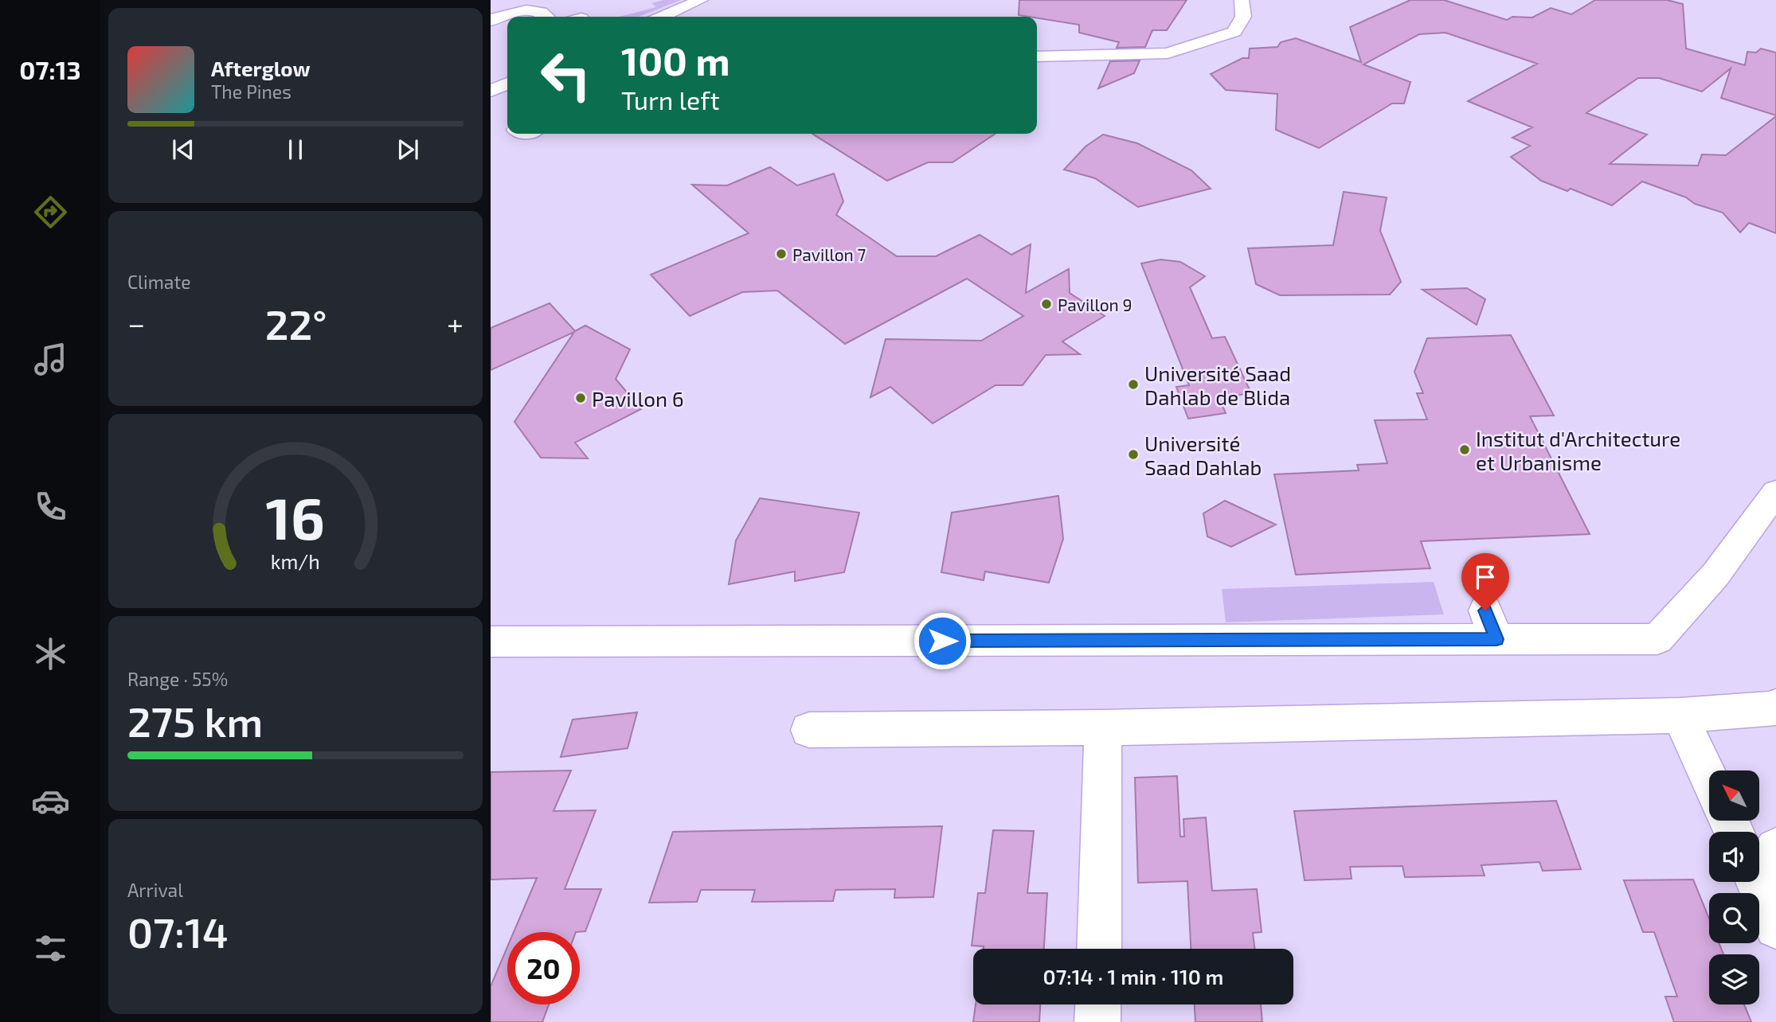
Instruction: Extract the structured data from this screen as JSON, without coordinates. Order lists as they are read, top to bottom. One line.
{"places":["Pavillon 7","Pavillon 9","Université Saad Dahlab de Blida","Pavillon 6","Institut d'Architecture et Urbanisme","Université Saad Dahlab"],"north":"top left","page":{"tabs":"07:13","turn":["100 m","Turn left"],"song":["Afterglow","The Pines"],"tile":["Climate",["Range · 55%","275 km"],["Arrival","07:14"]],"heat":["−","22°","+"],"limit":"20","trip":"07:14 · 1 min · 110 m","gauge":["16","km/h"]}}
